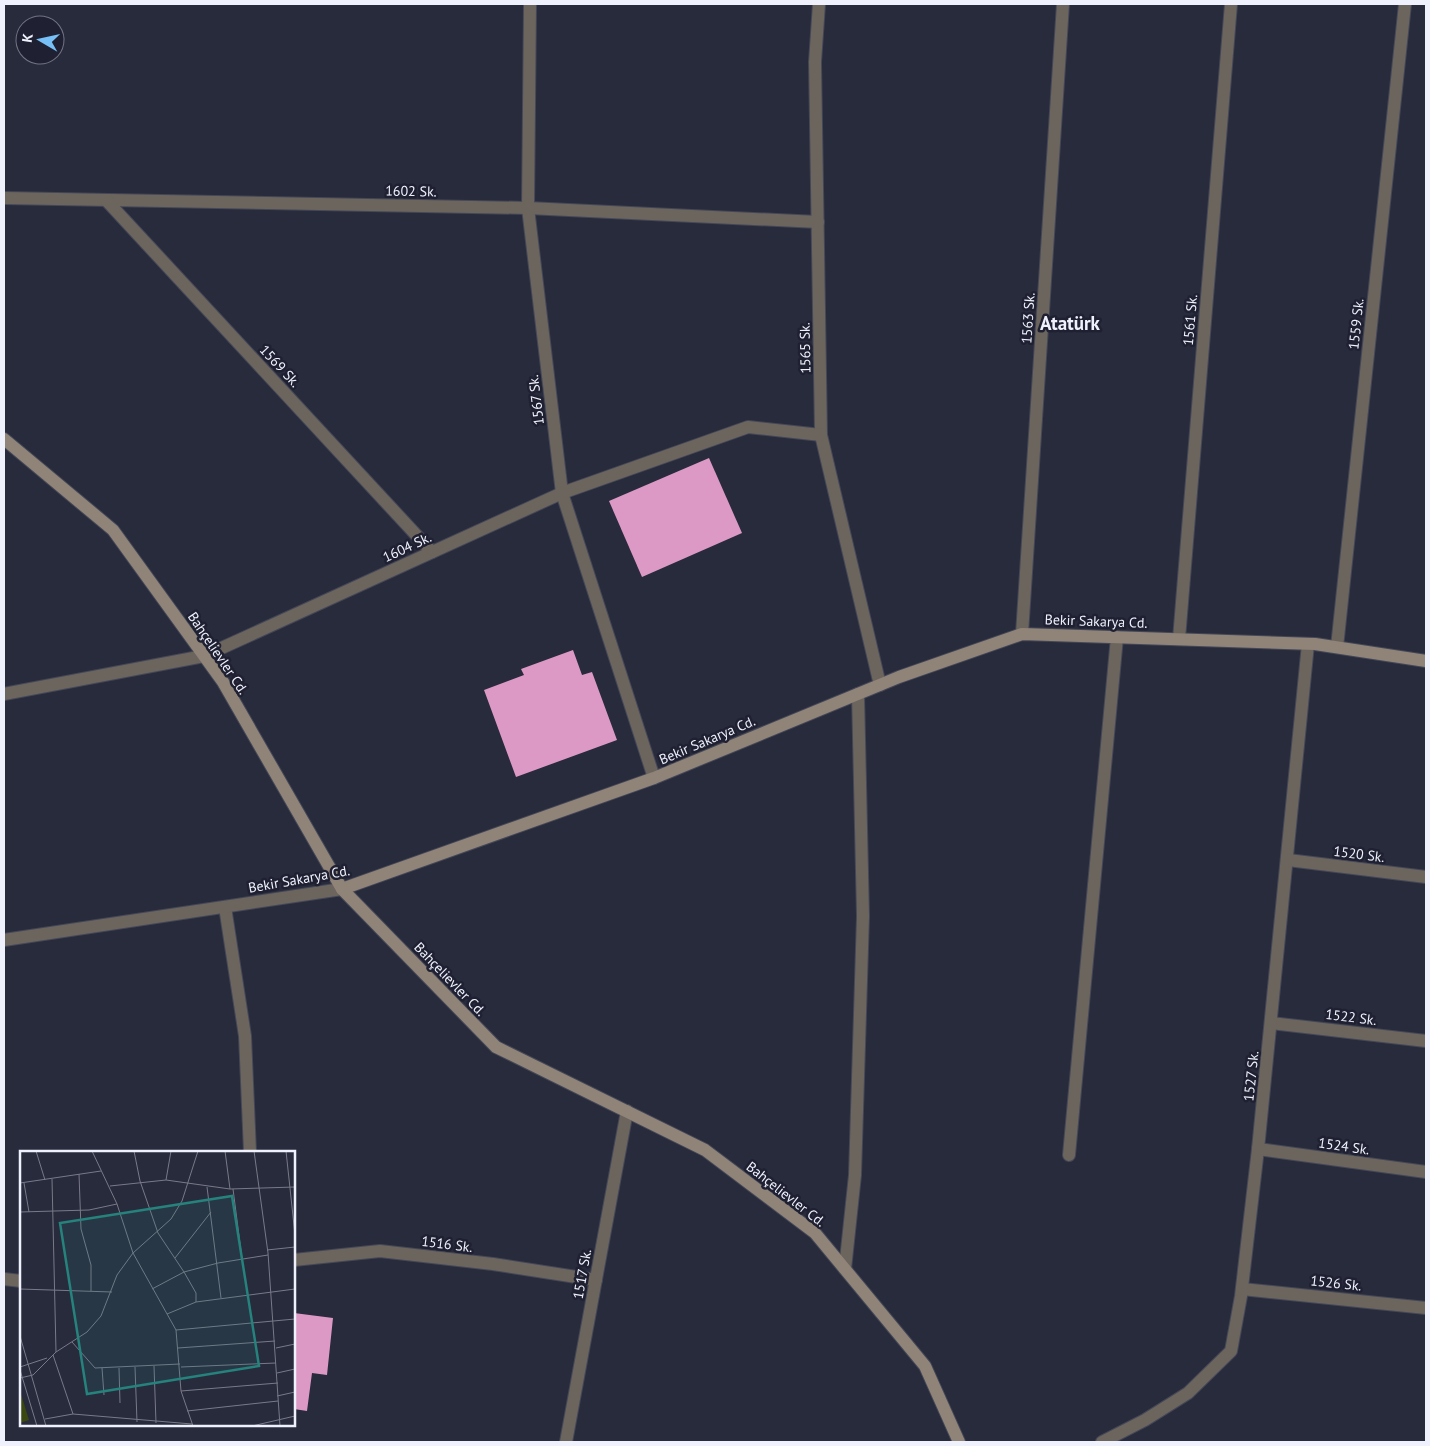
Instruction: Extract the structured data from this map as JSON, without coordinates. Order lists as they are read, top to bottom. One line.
{"streets":{"street":["1602 Sk.","1563 Sk.","1561 Sk.","1559 Sk.","1565 Sk.","1569 Sk.","1567 Sk.","1604 Sk.","Bekir Sakarya Cd.","Bahçelievler Cd.","1520 Sk.","1522 Sk.","1527 Sk.","1524 Sk.","1516 Sk.","1517 Sk.","1526 Sk."]},"crossings":[["1602 Sk.","1565 Sk."],["1602 Sk.","1569 Sk."],["1602 Sk.","1567 Sk."],["1563 Sk.","Bekir Sakarya Cd."],["1561 Sk.","Bekir Sakarya Cd."],["1559 Sk.","Bekir Sakarya Cd."],["1565 Sk.","1604 Sk."],["1565 Sk.","Bekir Sakarya Cd."],["1569 Sk.","1604 Sk."],["1567 Sk.","1604 Sk."],["1567 Sk.","Bekir Sakarya Cd."],["1604 Sk.","Bahçelievler Cd."],["Bekir Sakarya Cd.","Bahçelievler Cd."],["Bekir Sakarya Cd.","1527 Sk."],["Bahçelievler Cd.","1517 Sk."],["1520 Sk.","1527 Sk."],["1522 Sk.","1527 Sk."],["1527 Sk.","1524 Sk."],["1527 Sk.","1526 Sk."],["1516 Sk.","1517 Sk."]],"districts":["Atatürk"],"north":"left"}
